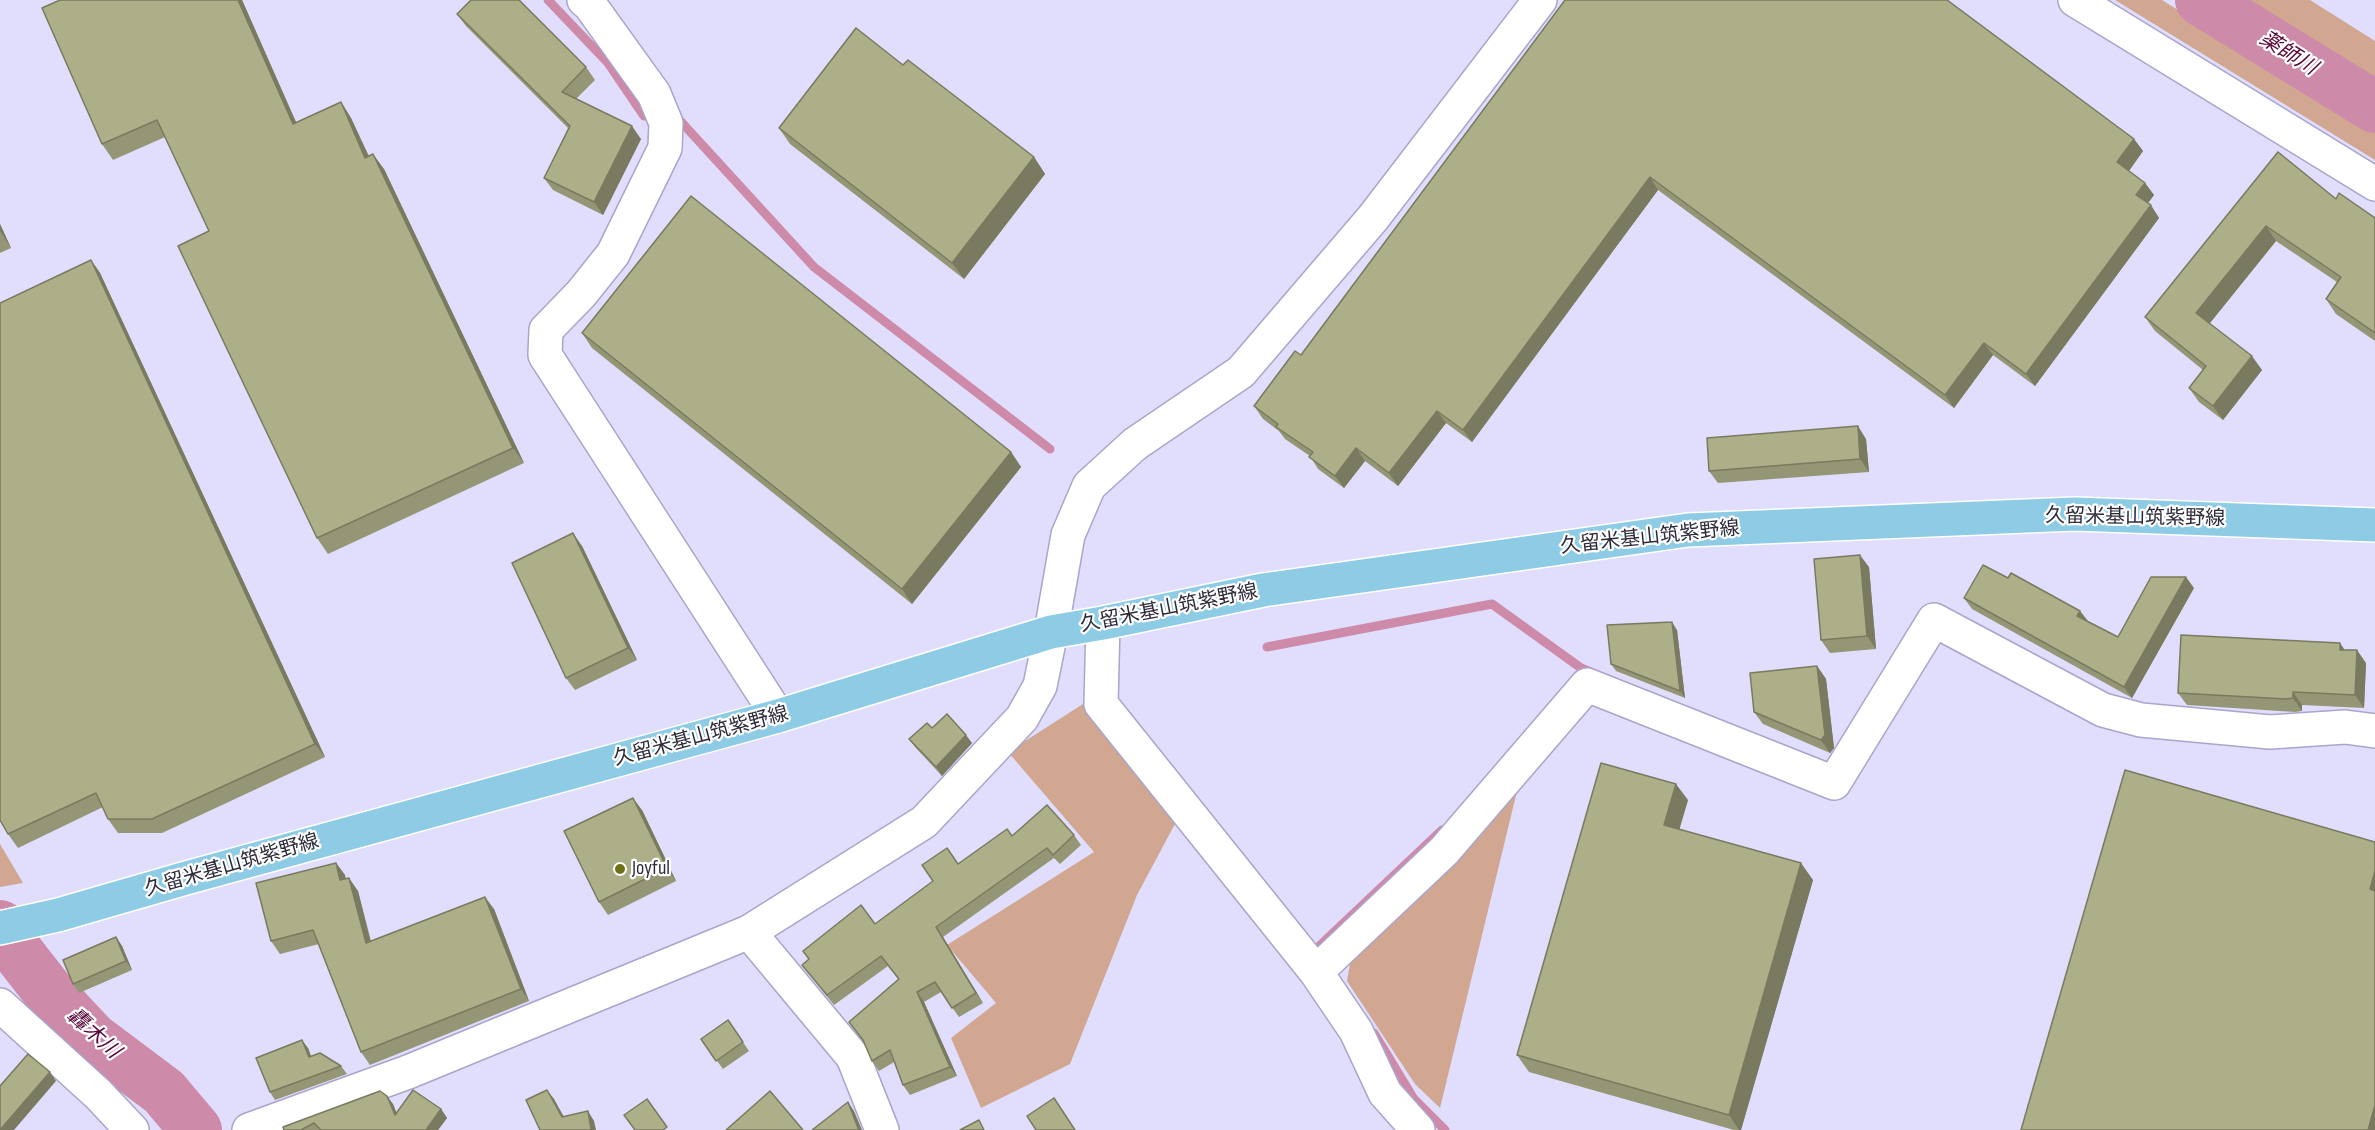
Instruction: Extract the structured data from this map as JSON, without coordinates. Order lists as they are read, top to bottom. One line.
{"streets":{"main road":["久留米基山筑紫野線"]},"water":["薬師川","轟木川"],"places":["Joyful"]}
